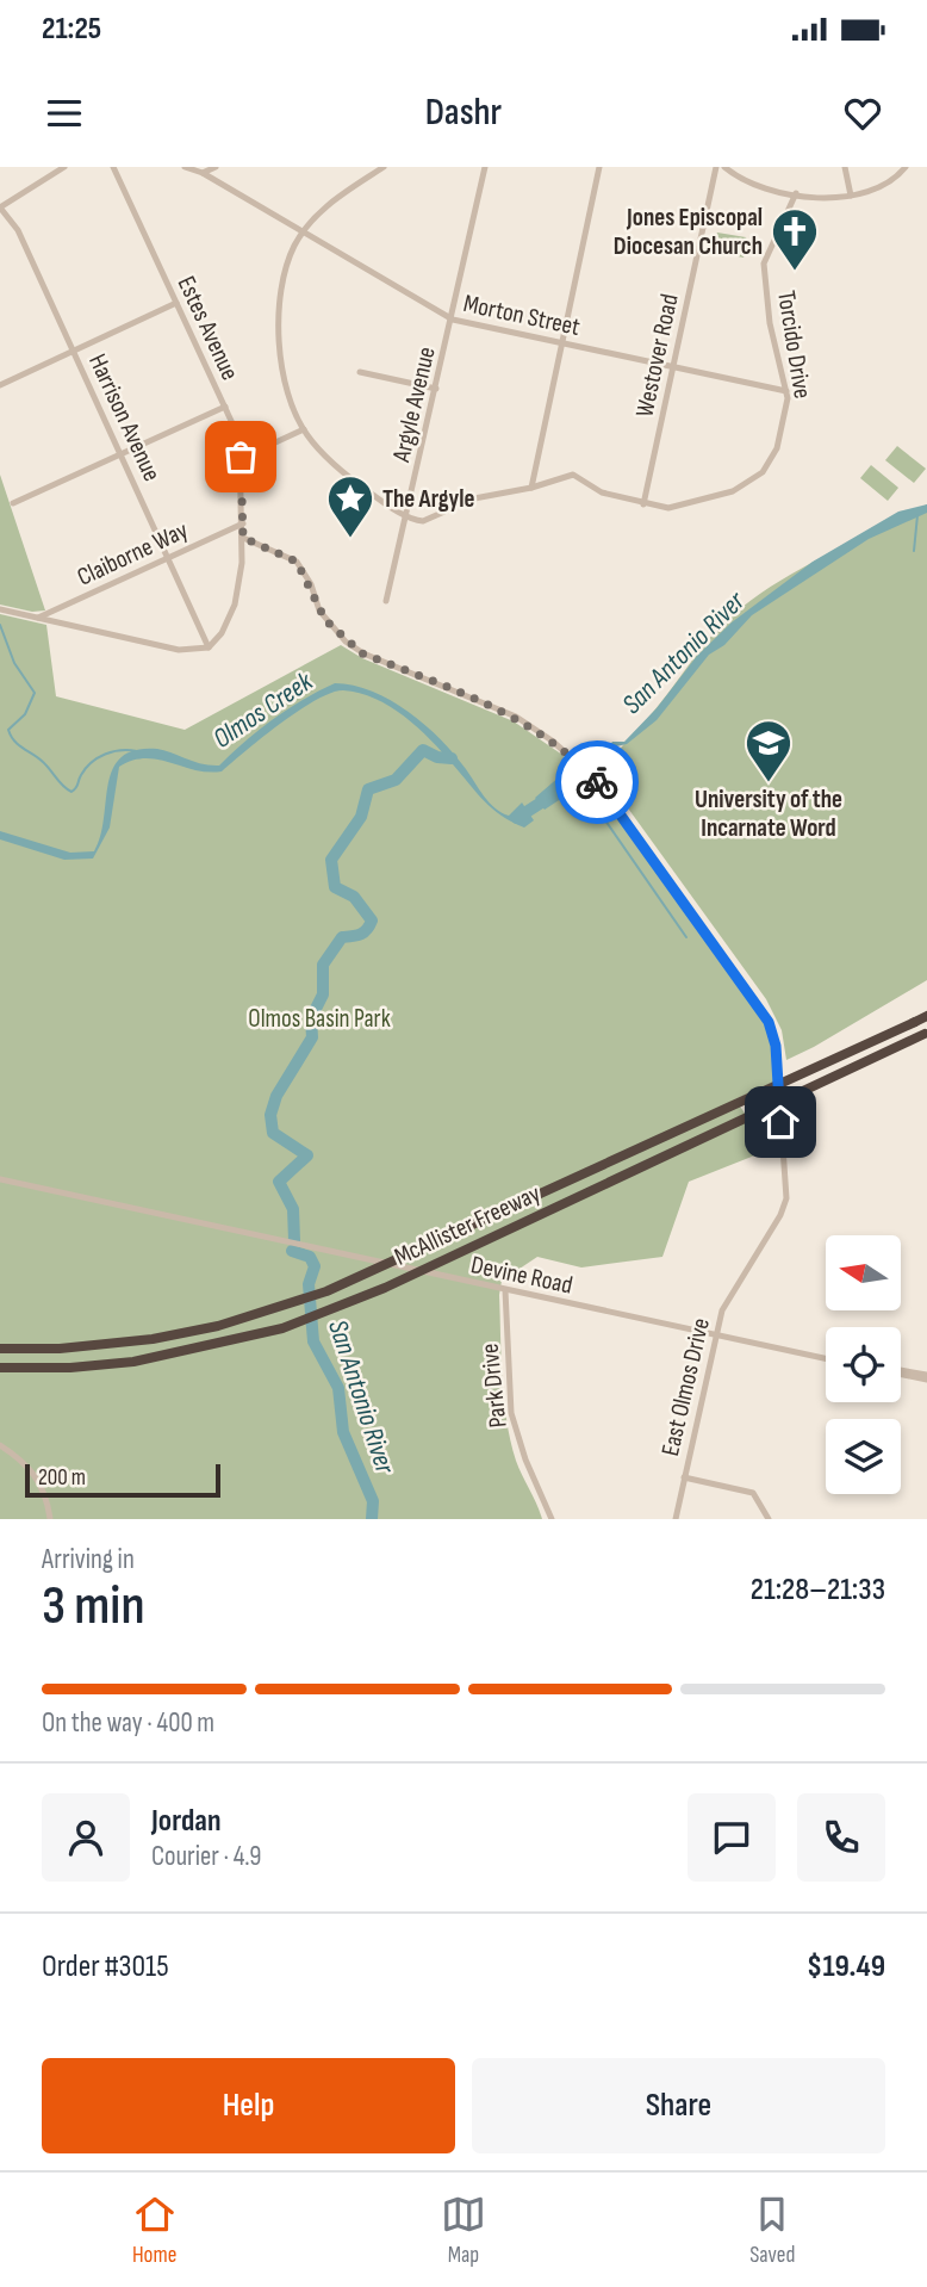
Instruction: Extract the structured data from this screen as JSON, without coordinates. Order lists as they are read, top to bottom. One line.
{"streets":{"highway":["McAllister Freeway"],"street":["Morton Street","Estes Avenue","Torcido Drive","Westover Road","Argyle Avenue","Harrison Avenue","Claiborne Way","Devine Road","Park Drive","East Olmos Drive"]},"crossings":[["Morton Street","Torcido Drive"],["Morton Street","Westover Road"],["Morton Street","Argyle Avenue"],["Torcido Drive","Westover Road"],["Torcido Drive","Argyle Avenue"],["Harrison Avenue","Claiborne Way"],["Devine Road","Park Drive"],["Devine Road","East Olmos Drive"]],"water":["San Antonio River","Olmos Creek"],"parks":["Olmos Basin Park"],"places":{"church":["Jones Episcopal Diocesan Church"],"place":["The Argyle"],"school or university":["University of the Incarnate Word"]},"scale_bar":"200 m","north":"left","page":{"status":"21:25","header":"Dashr","scale":"200 m","heading":["3 min","Arriving in","21:28–21:33"],"panel":["Jordan","Courier · 4.9","Order #3015","$19.49"],"bar":"On the way · 400 m","buttons":["Help","Share"],"tabs":["Home","Map","Saved"]}}
